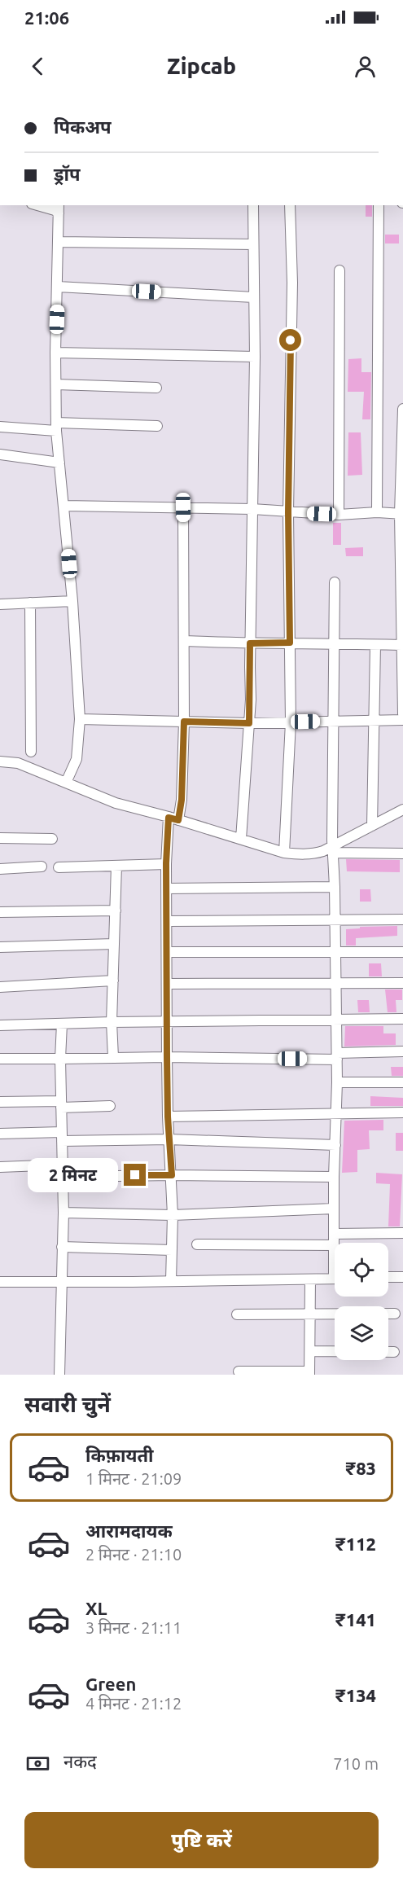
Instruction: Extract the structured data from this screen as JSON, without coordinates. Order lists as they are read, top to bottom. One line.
{"page":{"status":"21:06","header":"Zipcab","banner":["पिकअप","ड्रॉप"],"bubble":"2 मिनट","heading":"सवारी चुनें","list":[{"name":"किफ़ायती","note":"1 मिनट · 21:09","value":"₹83"},{"name":"आरामदायक","note":"2 मिनट · 21:10","value":"₹112"},{"name":"XL","note":"3 मिनट · 21:11","value":"₹141"},{"name":"Green","note":"4 मिनट · 21:12","value":"₹134"}],"pay":["नकद","710 m"],"buttons":"पुष्टि करें"}}
